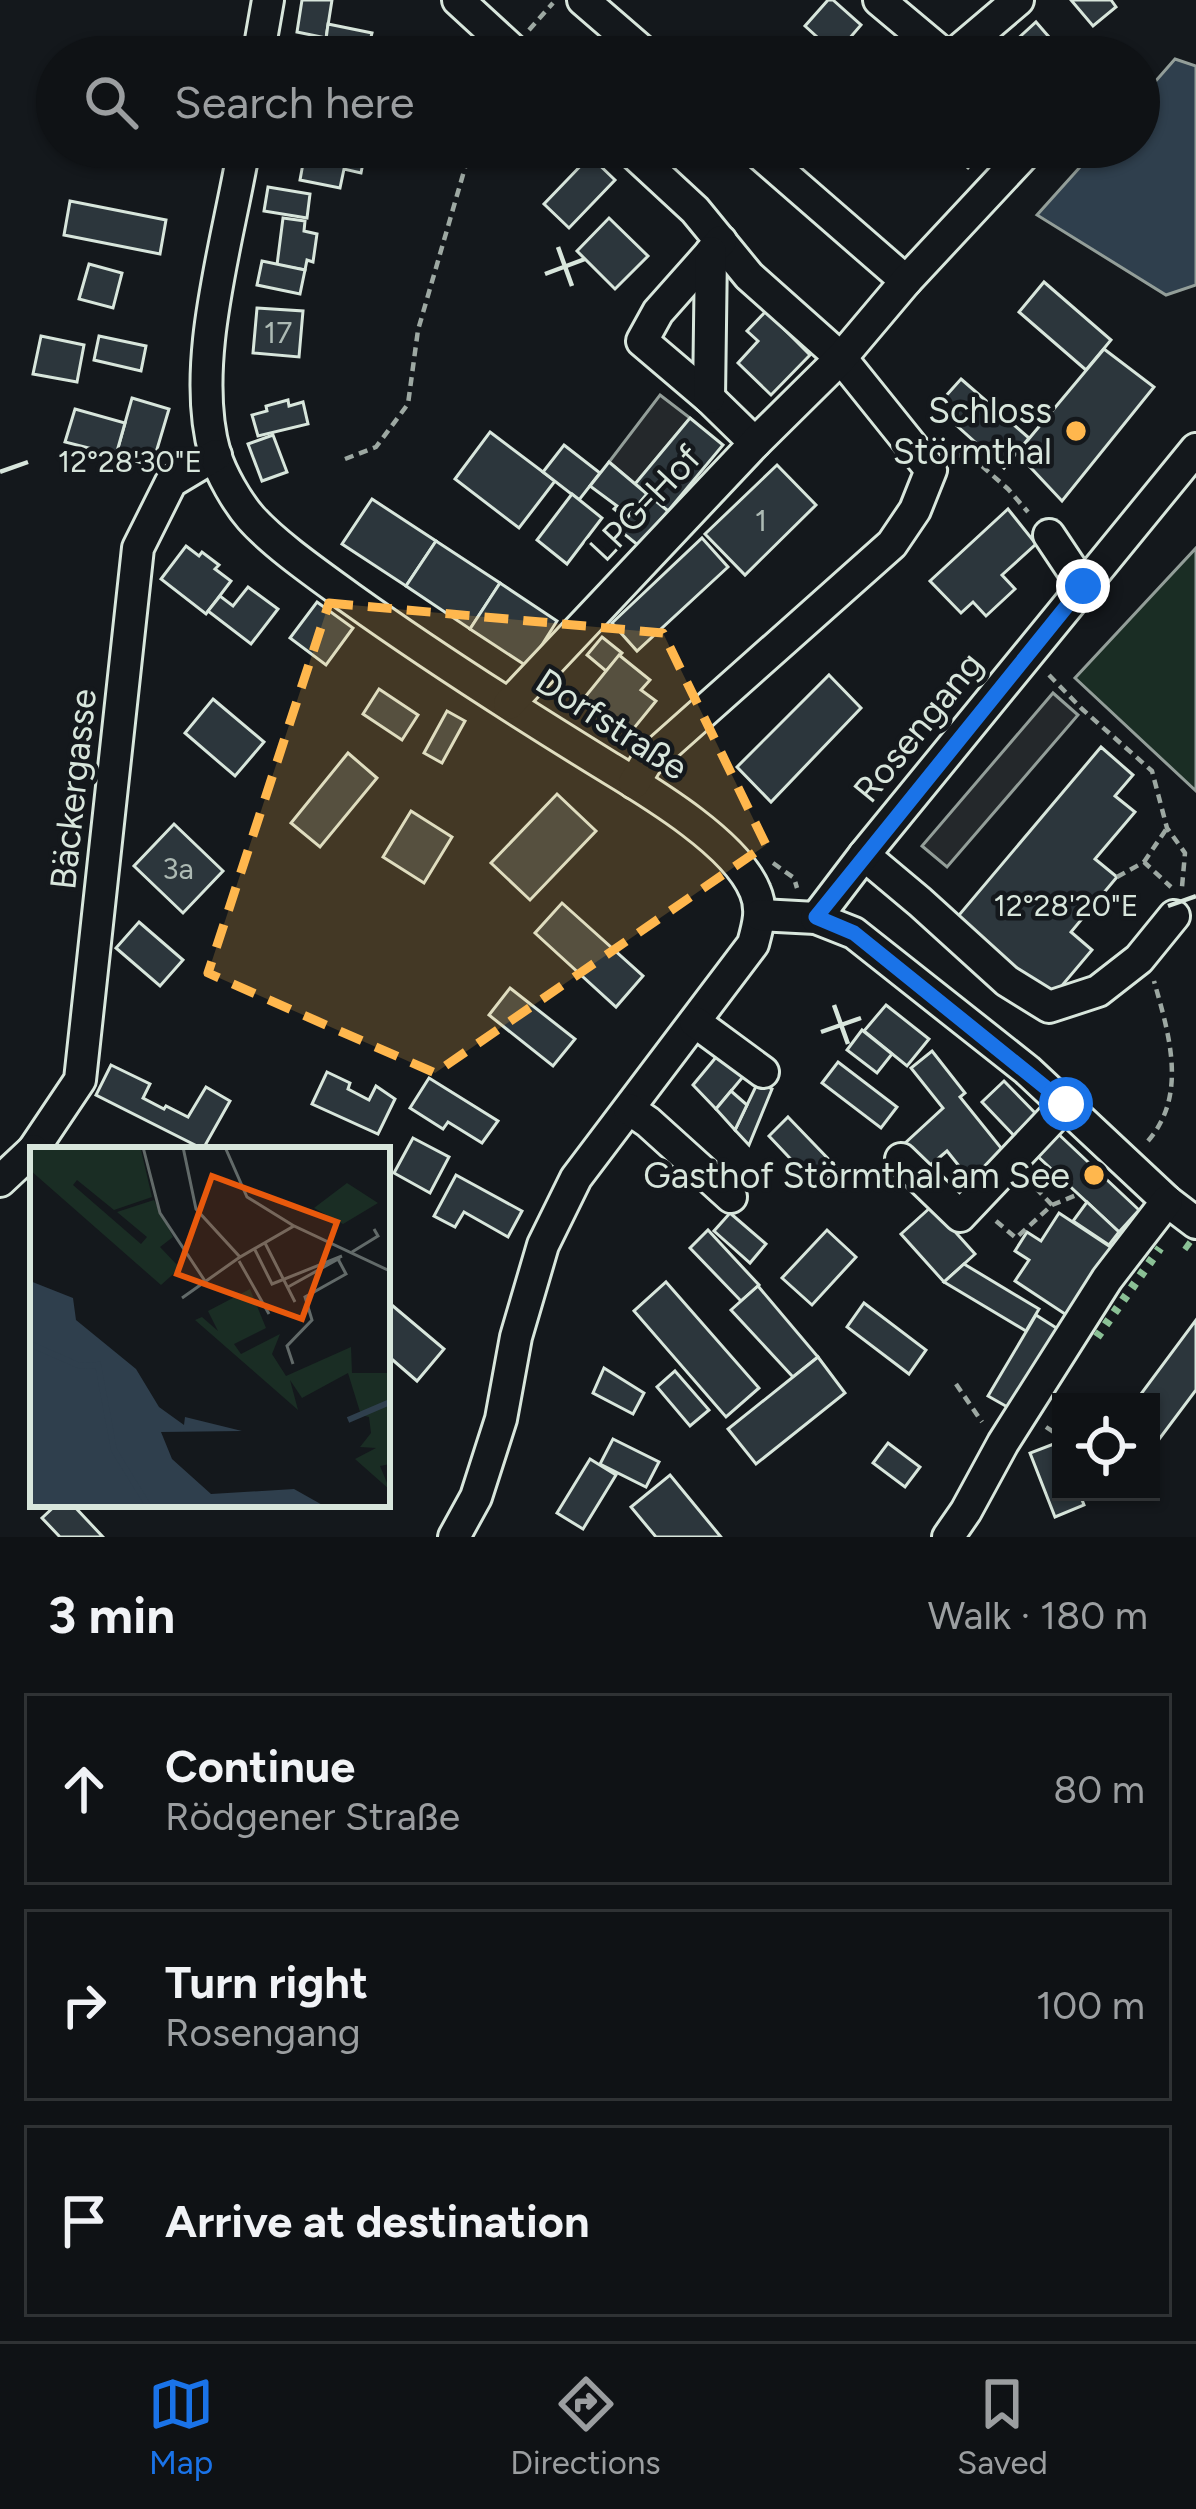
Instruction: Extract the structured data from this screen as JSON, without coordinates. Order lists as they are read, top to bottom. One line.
{"streets":{"street":["LPG-Hof","Dorfstraße","Rosengang","Bäckergasse"]},"crossings":[["LPG-Hof","Dorfstraße"],["Dorfstraße","Bäckergasse"]],"places":["Schloss Störmthal","Gasthof Störmthal am See"],"house_numbers":["17","1","3a"],"page":{"search":"Search here","heading":["3 min","Walk · 180 m"],"list":[["Continue","Rödgener Straße","80 m"],["Turn right","Rosengang","100 m"],"Arrive at destination"],"nav":["Map","Directions","Saved"]},"coordinates":["12°28'30\"E","12°28'20\"E"]}
